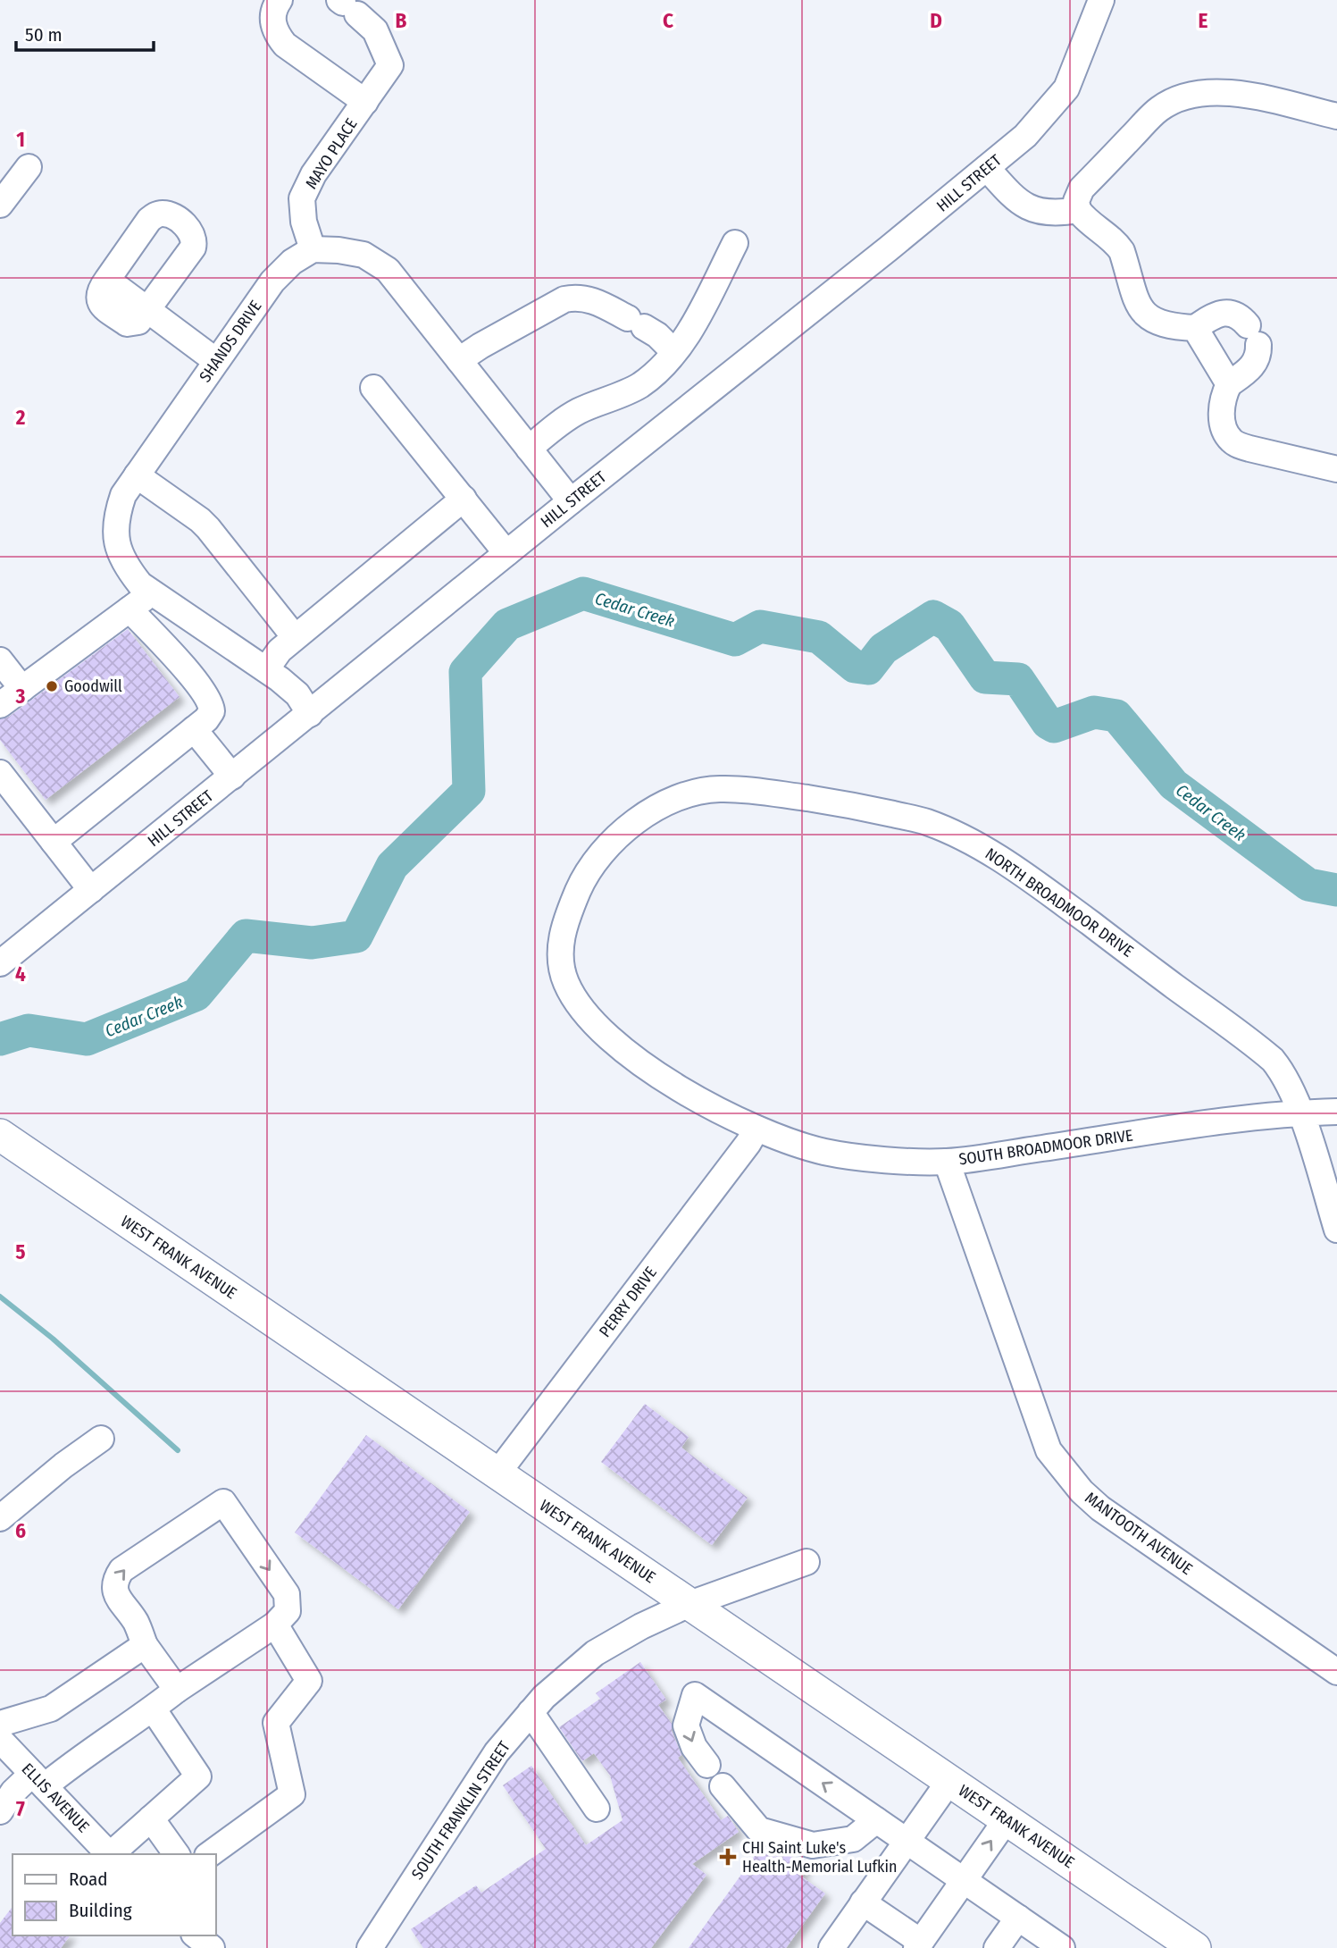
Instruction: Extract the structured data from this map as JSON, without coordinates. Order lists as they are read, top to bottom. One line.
{"streets":{"main road":["WEST FRANK AVENUE"],"street":["MAYO PLACE","HILL STREET","SHANDS DRIVE","NORTH BROADMOOR DRIVE","SOUTH BROADMOOR DRIVE","PERRY DRIVE","MANTOOTH AVENUE","ELLIS AVENUE","SOUTH FRANKLIN STREET"]},"crossings":[["MAYO PLACE","SHANDS DRIVE"],["HILL STREET","SHANDS DRIVE"],["NORTH BROADMOOR DRIVE","SOUTH BROADMOOR DRIVE"],["NORTH BROADMOOR DRIVE","PERRY DRIVE"],["SOUTH BROADMOOR DRIVE","PERRY DRIVE"],["SOUTH BROADMOOR DRIVE","MANTOOTH AVENUE"],["WEST FRANK AVENUE","PERRY DRIVE"],["WEST FRANK AVENUE","SOUTH FRANKLIN STREET"]],"water":["Cedar Creek"],"places":{"other":["Goodwill"],"health":["CHI Saint Luke's Health-Memorial Lufkin"]},"legend":["Road","Building"],"scale_bar":"50 m","grid":{"columns":["B","C","D","E"],"rows":["1","2","3","4","5","6","7"]}}
